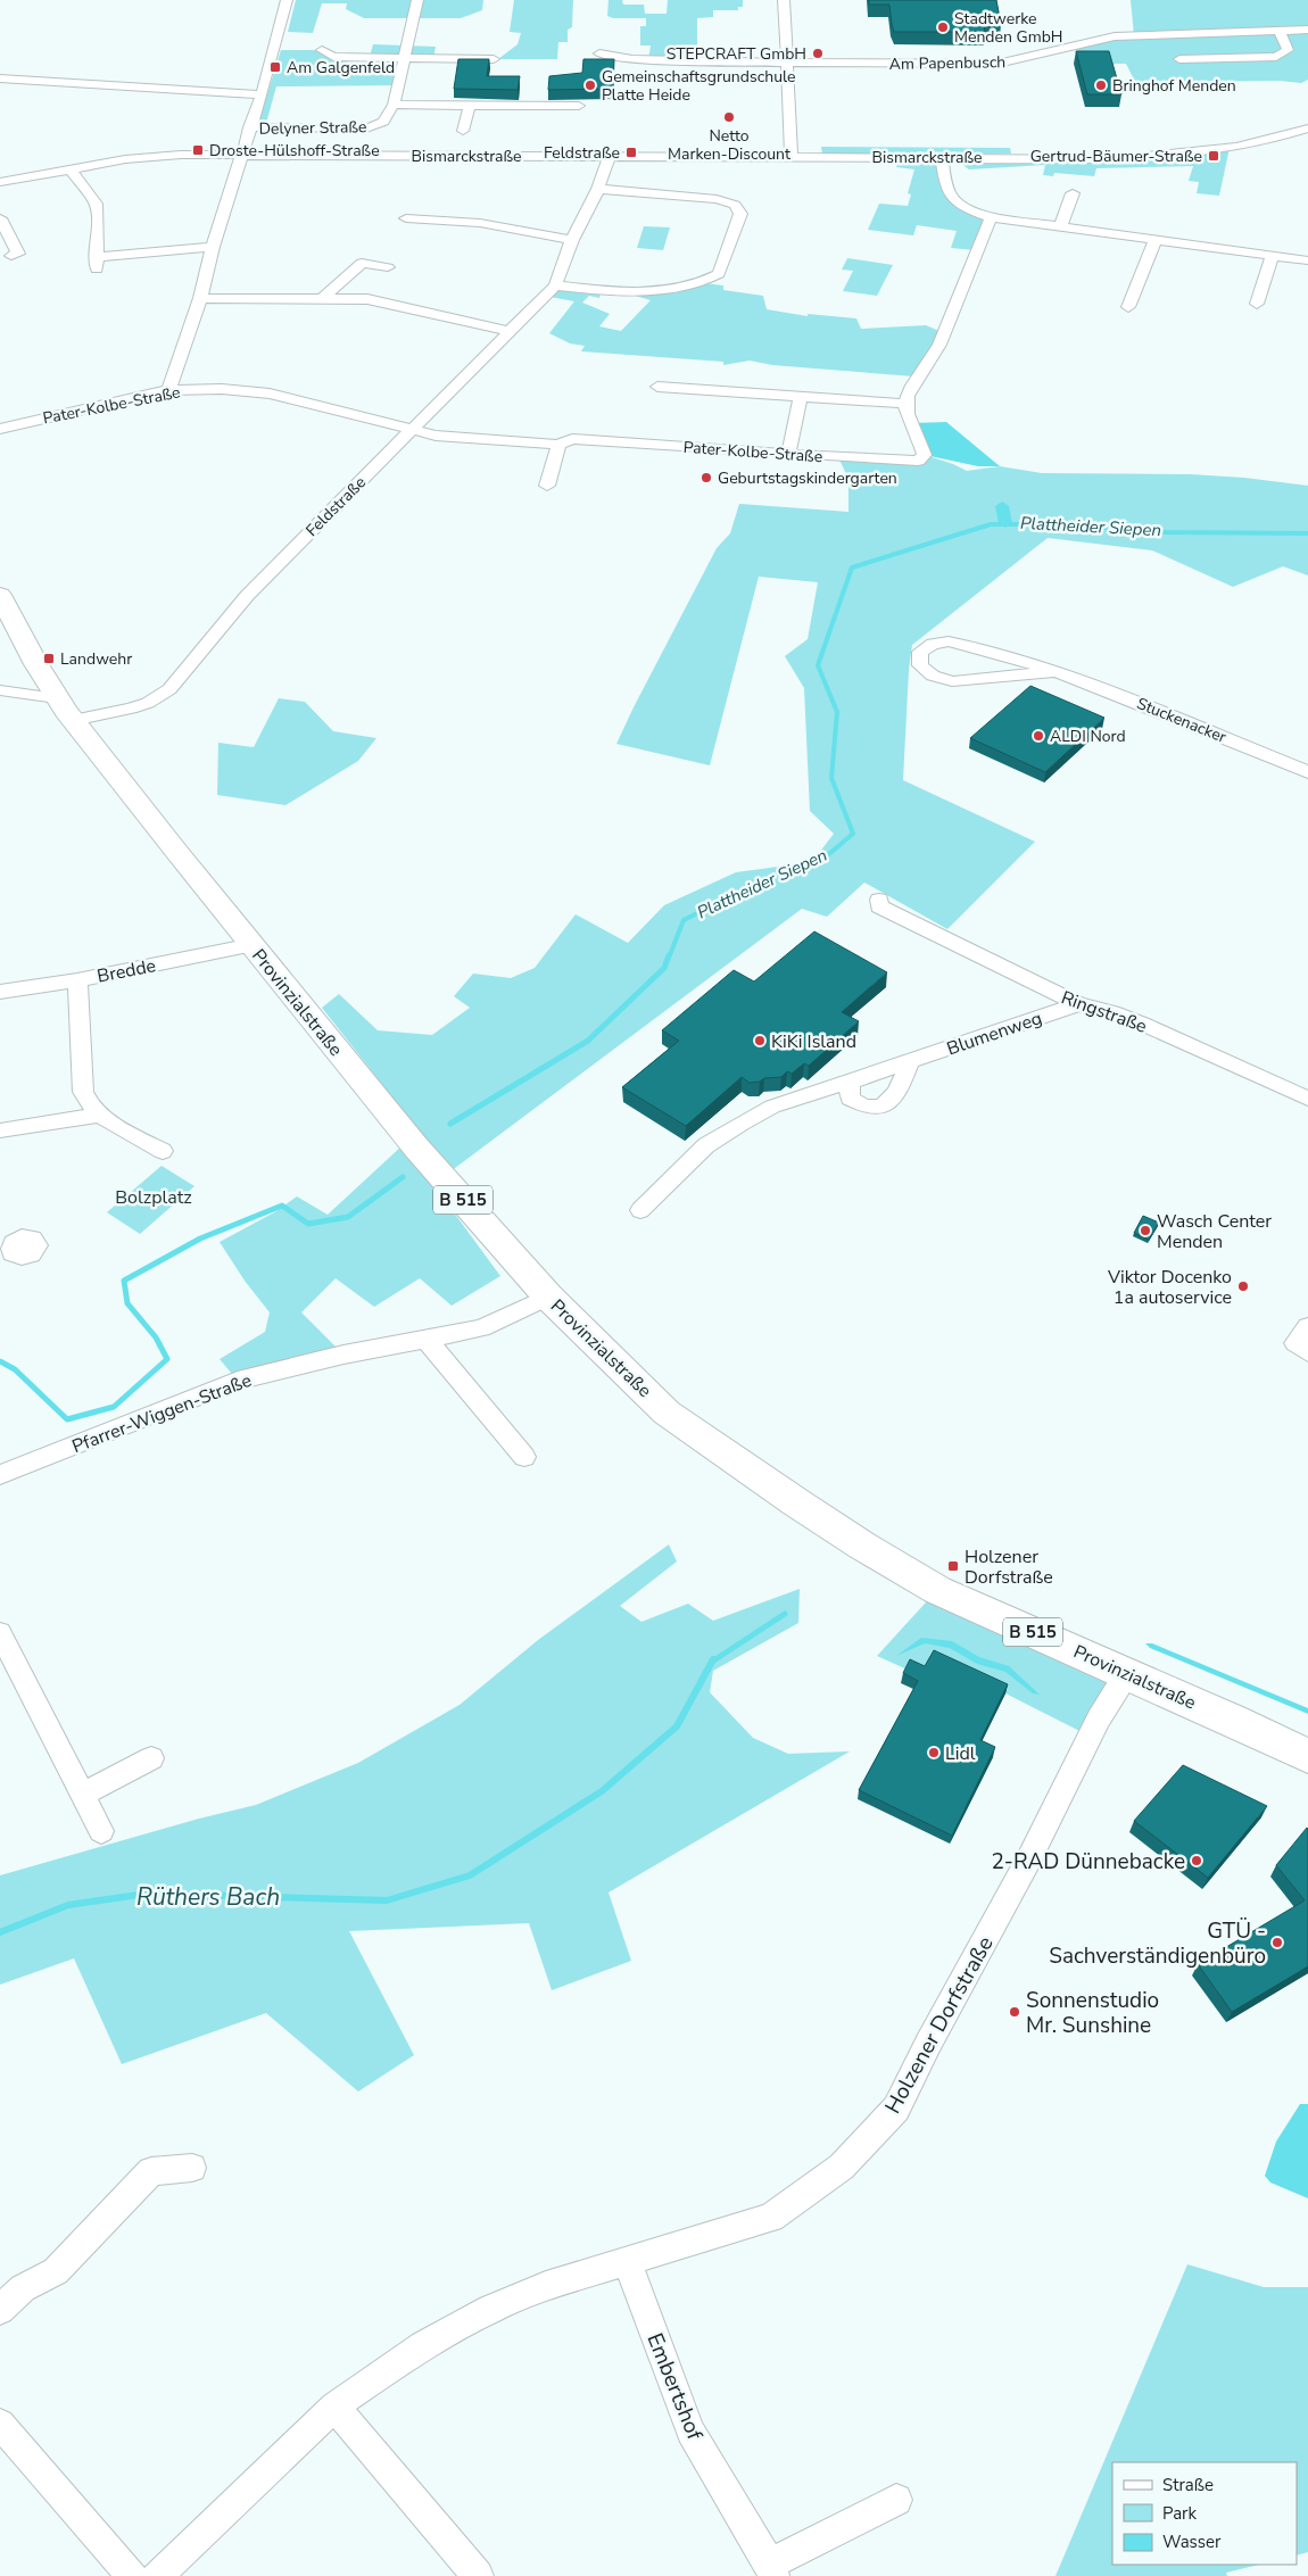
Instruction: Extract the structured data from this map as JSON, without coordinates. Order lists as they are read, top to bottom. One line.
{"streets":{"main road":["Provinzialstraße","B 515"],"street":["Am Papenbusch","Delyner Straße","Bismarckstraße","Pater-Kolbe-Straße","Feldstraße","Stuckenacker","Bredde","Ringstraße","Blumenweg","Pfarrer-Wiggen-Straße","Holzener Dorfstraße","Embertshof"]},"crossings":[["Bismarckstraße","Feldstraße"],["Pater-Kolbe-Straße","Feldstraße"],["Feldstraße","Provinzialstraße"],["Feldstraße","B 515"],["Bredde","Provinzialstraße"],["Provinzialstraße","B 515"],["Provinzialstraße","Pfarrer-Wiggen-Straße"],["Provinzialstraße","Holzener Dorfstraße"],["Ringstraße","Blumenweg"],["Holzener Dorfstraße","Embertshof"]],"water":["Plattheider Siepen","Rüthers Bach"],"parks":["Bolzplatz"],"places":{"other":["Stadtwerke Menden GmbH","STEPCRAFT GmbH","Gemeinschaftsgrundschule Platte Heide","Bringhof Menden","Netto Marken-Discount","Geburtstagskindergarten","ALDI Nord","KiKi Island","Wasch Center Menden","Viktor Docenko 1a autoservice","Lidl","2-RAD Dünnebacke","GTÜ - Sachverständigenbüro","Sonnenstudio Mr. Sunshine"],"transit":["Am Galgenfeld","Droste-Hülshoff-Straße","Feldstraße","Gertrud-Bäumer-Straße","Landwehr","Holzener Dorfstraße"]},"legend":["Straße","Park","Wasser"]}
